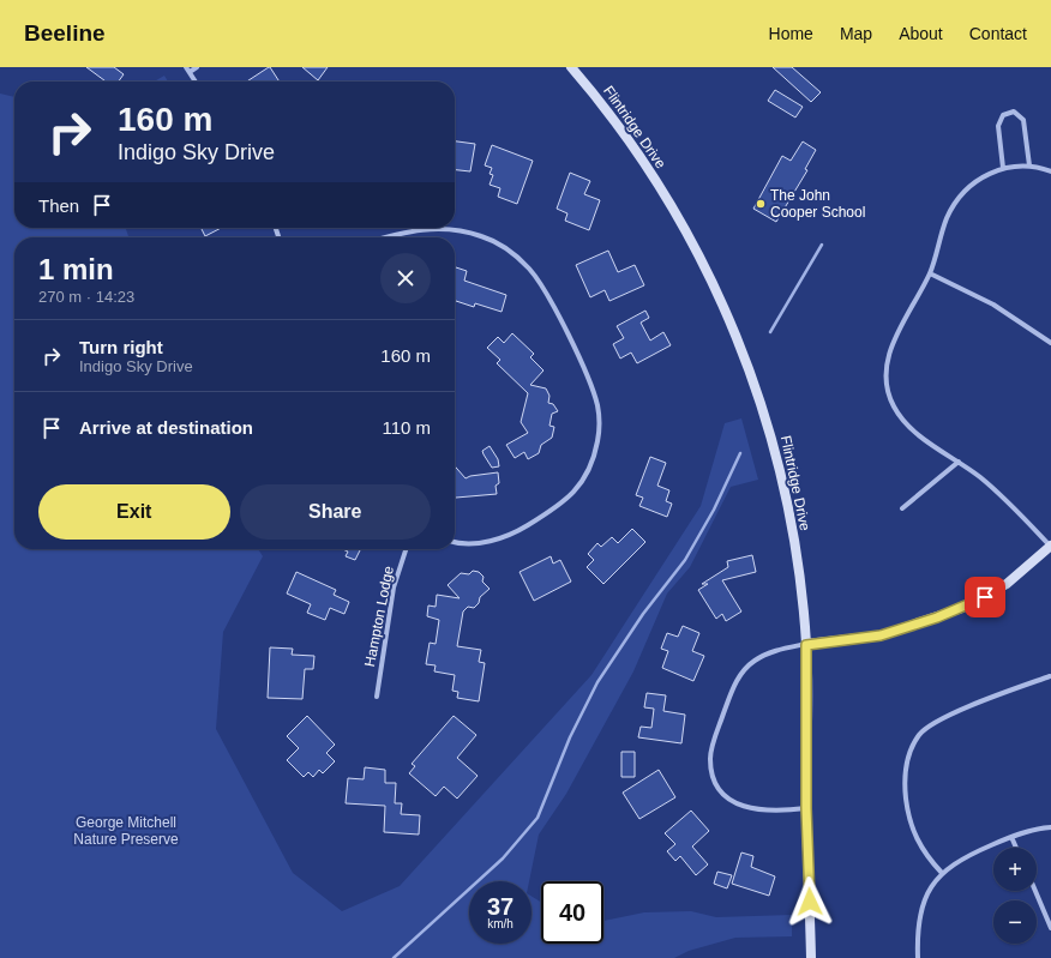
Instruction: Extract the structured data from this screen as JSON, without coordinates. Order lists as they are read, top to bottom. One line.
{"streets":{"street":["Flintridge Drive","Hampton Lodge"]},"parks":["George Mitchell Nature Preserve"],"places":["The John Cooper School"],"page":{"header":"Beeline","nav":["Home","Map","About","Contact"],"turn":["160 m","Indigo Sky Drive"],"then":"Then","heading":["1 min","270 m · 14:23"],"list":[{"name":"Turn right","note":"Indigo Sky Drive","value":"160 m"},{"name":"Arrive at destination","value":"110 m"}],"buttons":["Exit","Share"],"map_buttons":["+","−"],"speed":"37 km/h","limit":"40"}}
